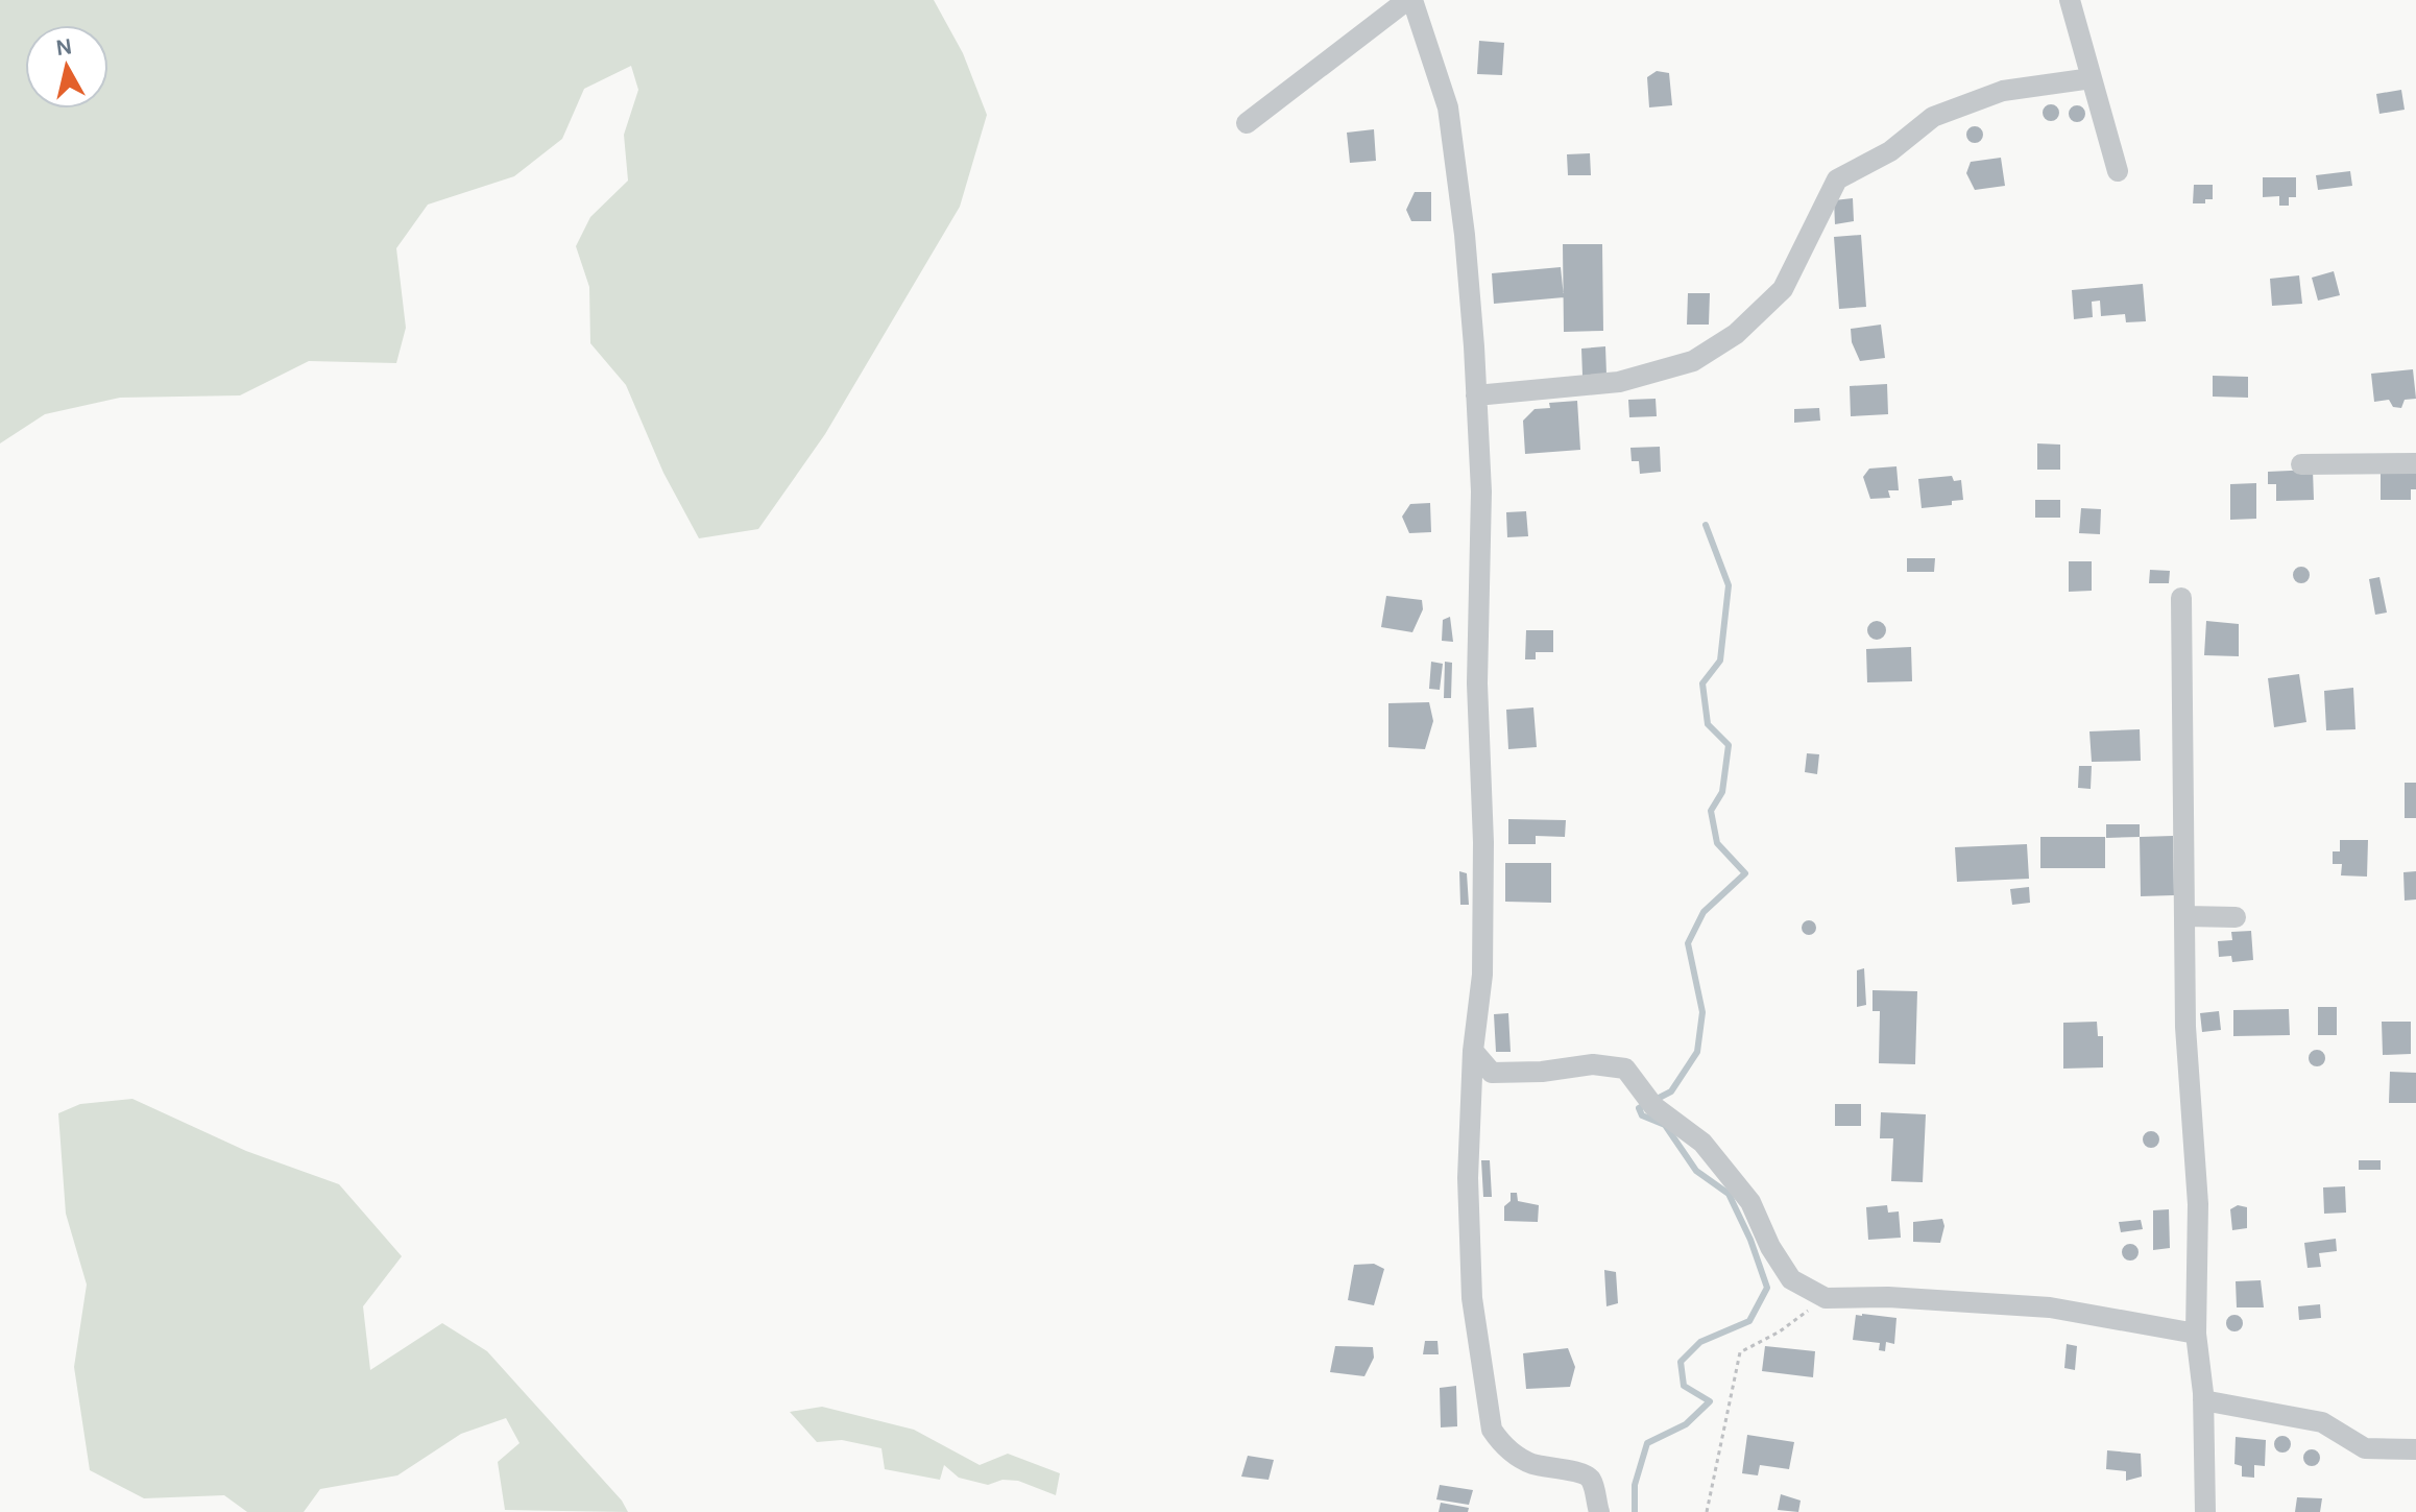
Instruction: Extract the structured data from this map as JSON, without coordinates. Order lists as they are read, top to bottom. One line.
{"north":"top"}
